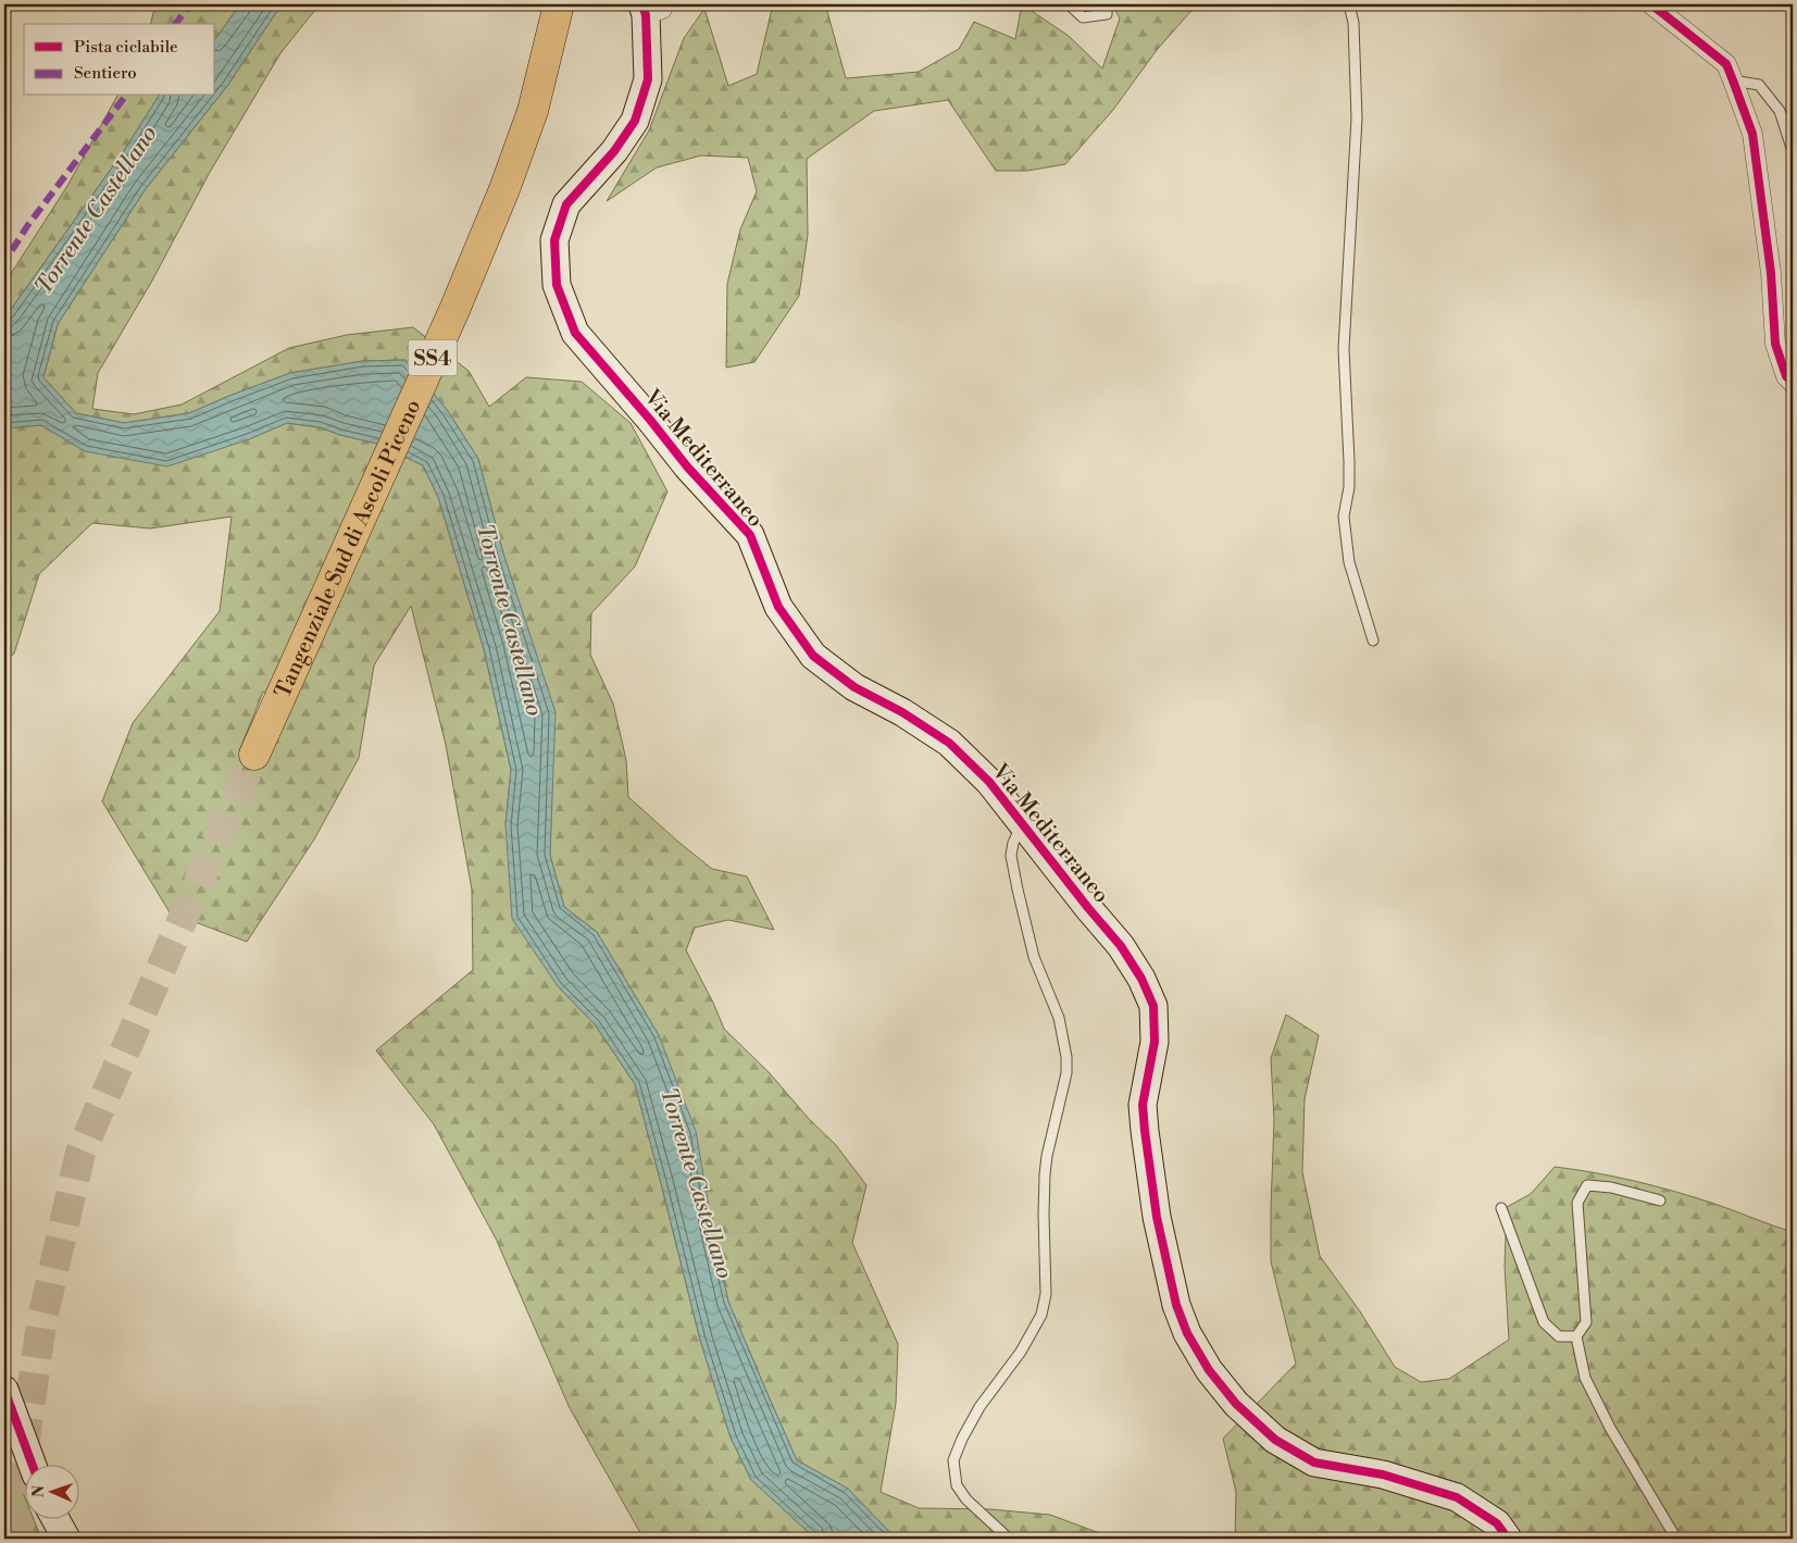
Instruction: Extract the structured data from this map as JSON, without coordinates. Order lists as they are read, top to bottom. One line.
{"streets":{"highway":["SS4","Tangenziale Sud di Ascoli Piceno"],"street":["Via Mediterraneo"]},"water":["Torrente Castellano"],"legend":["Pista ciclabile","Sentiero"],"north":"left"}
